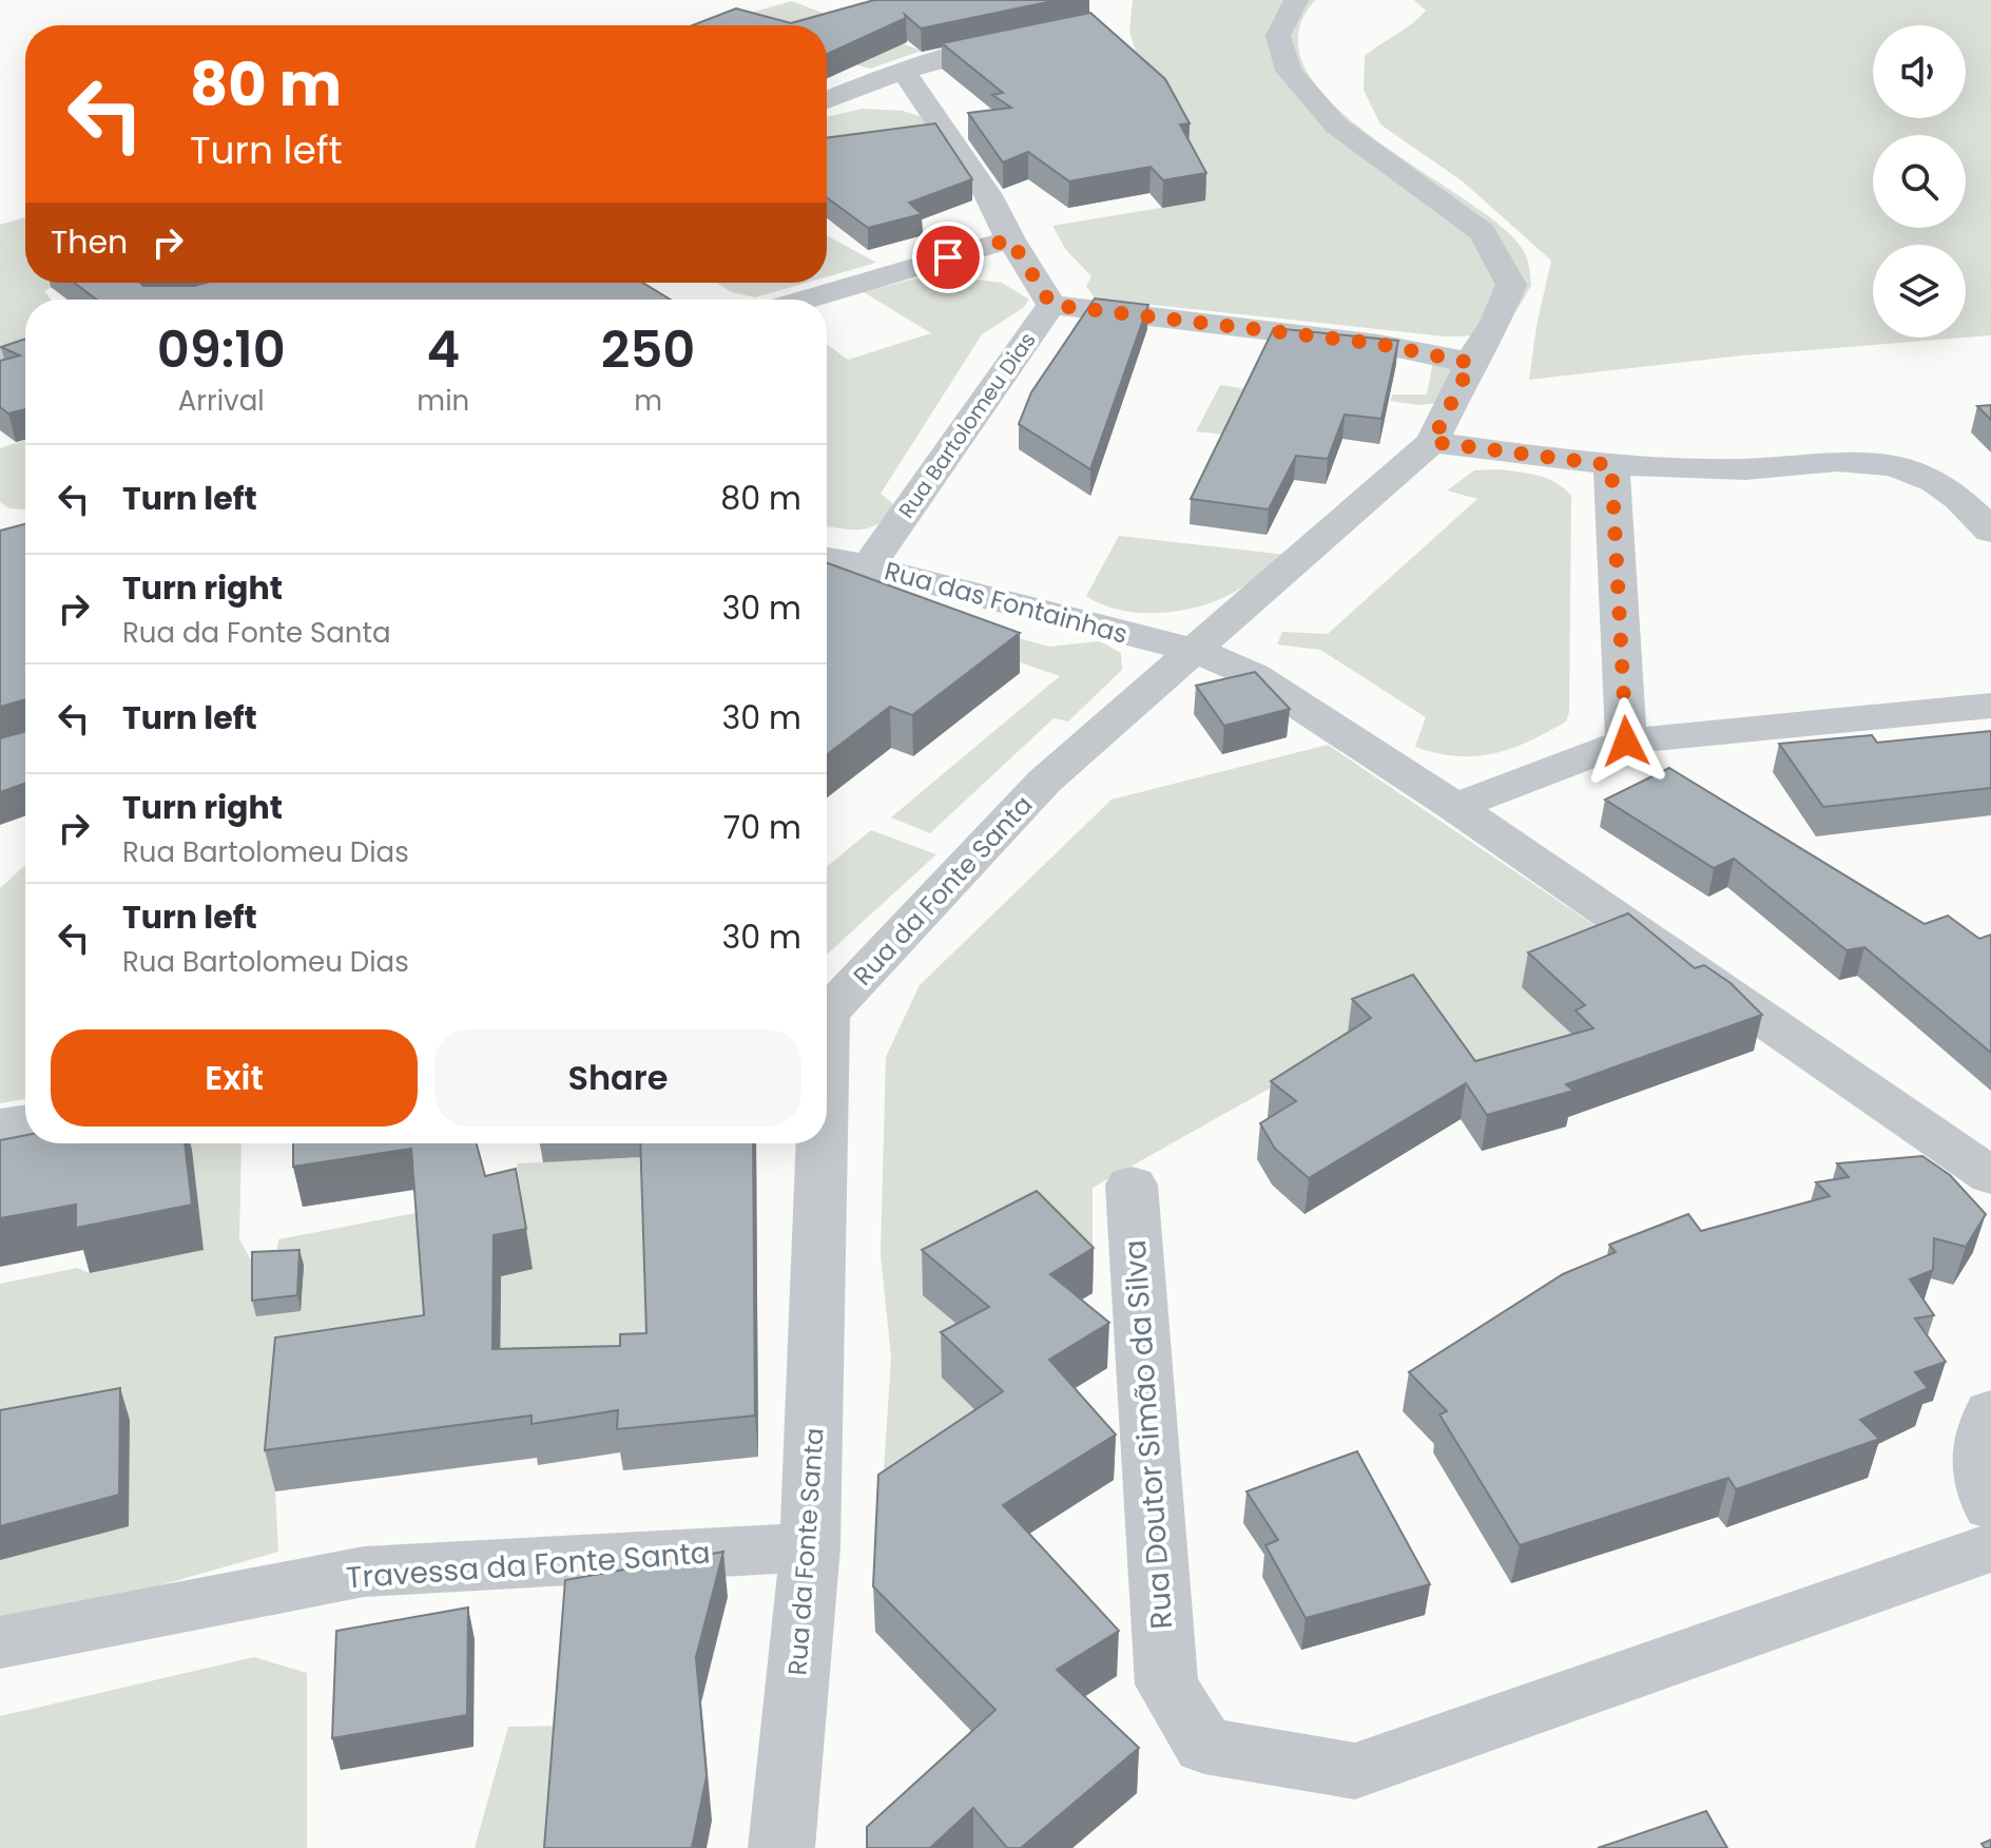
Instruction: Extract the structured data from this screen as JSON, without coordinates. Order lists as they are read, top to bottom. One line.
{"streets":{"street":["Rua Bartolomeu Dias","Rua das Fontainhas","Rua da Fonte Santa","Rua Doutor Simão da Silva","Travessa da Fonte Santa"]},"crossings":[["Rua Bartolomeu Dias","Rua das Fontainhas"],["Rua das Fontainhas","Rua da Fonte Santa"],["Rua da Fonte Santa","Travessa da Fonte Santa"]],"page":{"turn":["80 m","Turn left"],"then":"Then","eta":["09:10","Arrival","4","min","250","m"],"list":[{"name":"Turn left","value":"80 m"},{"name":"Turn right","note":"Rua da Fonte Santa","value":"30 m"},{"name":"Turn left","value":"30 m"},{"name":"Turn right","note":"Rua Bartolomeu Dias","value":"70 m"},{"name":"Turn left","note":"Rua Bartolomeu Dias","value":"30 m"}],"buttons":["Exit","Share"]}}
